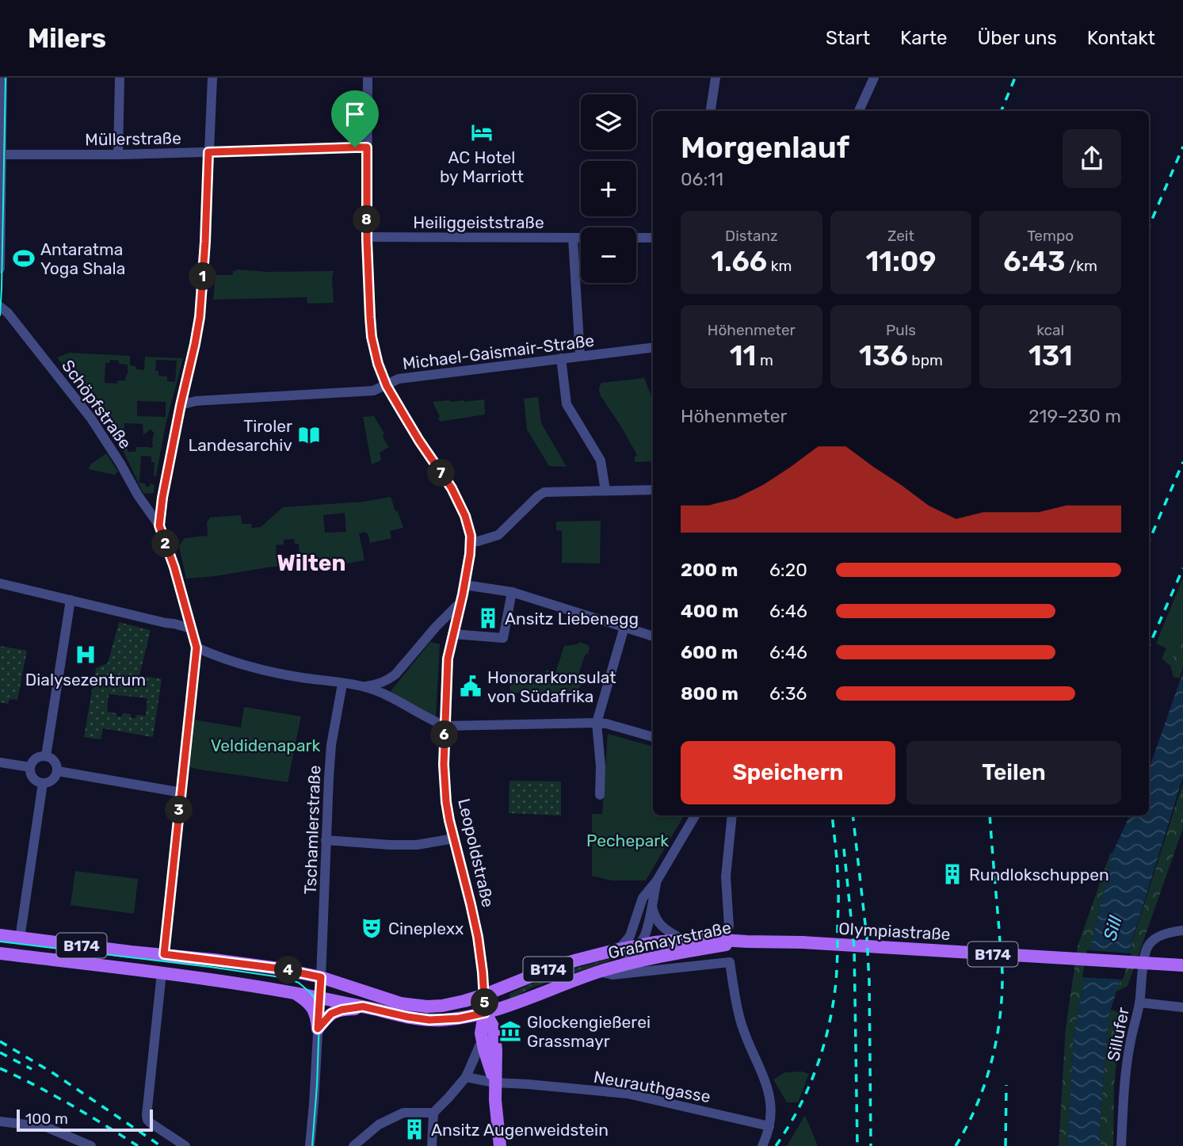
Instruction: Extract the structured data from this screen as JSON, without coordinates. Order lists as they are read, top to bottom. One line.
{"streets":{"main road":["Leopoldstraße","Olympiastraße","Graßmayrstraße","B174"],"street":["Müllerstraße","Heiliggeiststraße","Michael-Gaismair-Straße","Schöpfstraße","Tschamlerstraße","Sillufer","Neurauthgasse"]},"crossings":[["Müllerstraße","Leopoldstraße"],["Heiliggeiststraße","Leopoldstraße"],["Michael-Gaismair-Straße","Leopoldstraße"],["Tschamlerstraße","B174"],["Leopoldstraße","Graßmayrstraße"],["Leopoldstraße","B174"],["Leopoldstraße","Neurauthgasse"],["Olympiastraße","Graßmayrstraße"],["Graßmayrstraße","B174"],["Graßmayrstraße","Neurauthgasse"]],"districts":["Wilten"],"water":["Sill"],"parks":["Veldidenapark","Pechepark"],"places":{"hotel":["AC Hotel by Marriott"],"sports":["Antaratma Yoga Shala"],"library":["Tiroler Landesarchiv"],"building":["Ansitz Liebenegg","Rundlokschuppen","Ansitz Augenweidstein"],"hospital":["Dialysezentrum"],"public building":["Honorarkonsulat von Südafrika"],"theatre":["Cineplexx"],"museum":["Glockengießerei Grassmayr"]},"scale_bar":"100 m","page":{"header":"Milers","nav":["Start","Karte","Über uns","Kontakt"],"map_buttons":["+","−"],"heading":["Morgenlauf","06:11"],"pins":["8","1","7","2","6","3","4","5"],"stats":[["Distanz","1.66 km"],["Zeit","11:09"],["Tempo","6:43 /km"],["Höhenmeter","11 m"],["Puls","136 bpm"],["kcal","131"]],"chart":["Höhenmeter","219–230 m"],"list":[{"name":"200 m","note":"6:20"},{"name":"400 m","note":"6:46"},{"name":"600 m","note":"6:46"},{"name":"800 m","note":"6:36"}],"buttons":["Speichern","Teilen"],"scale":"100 m"}}
